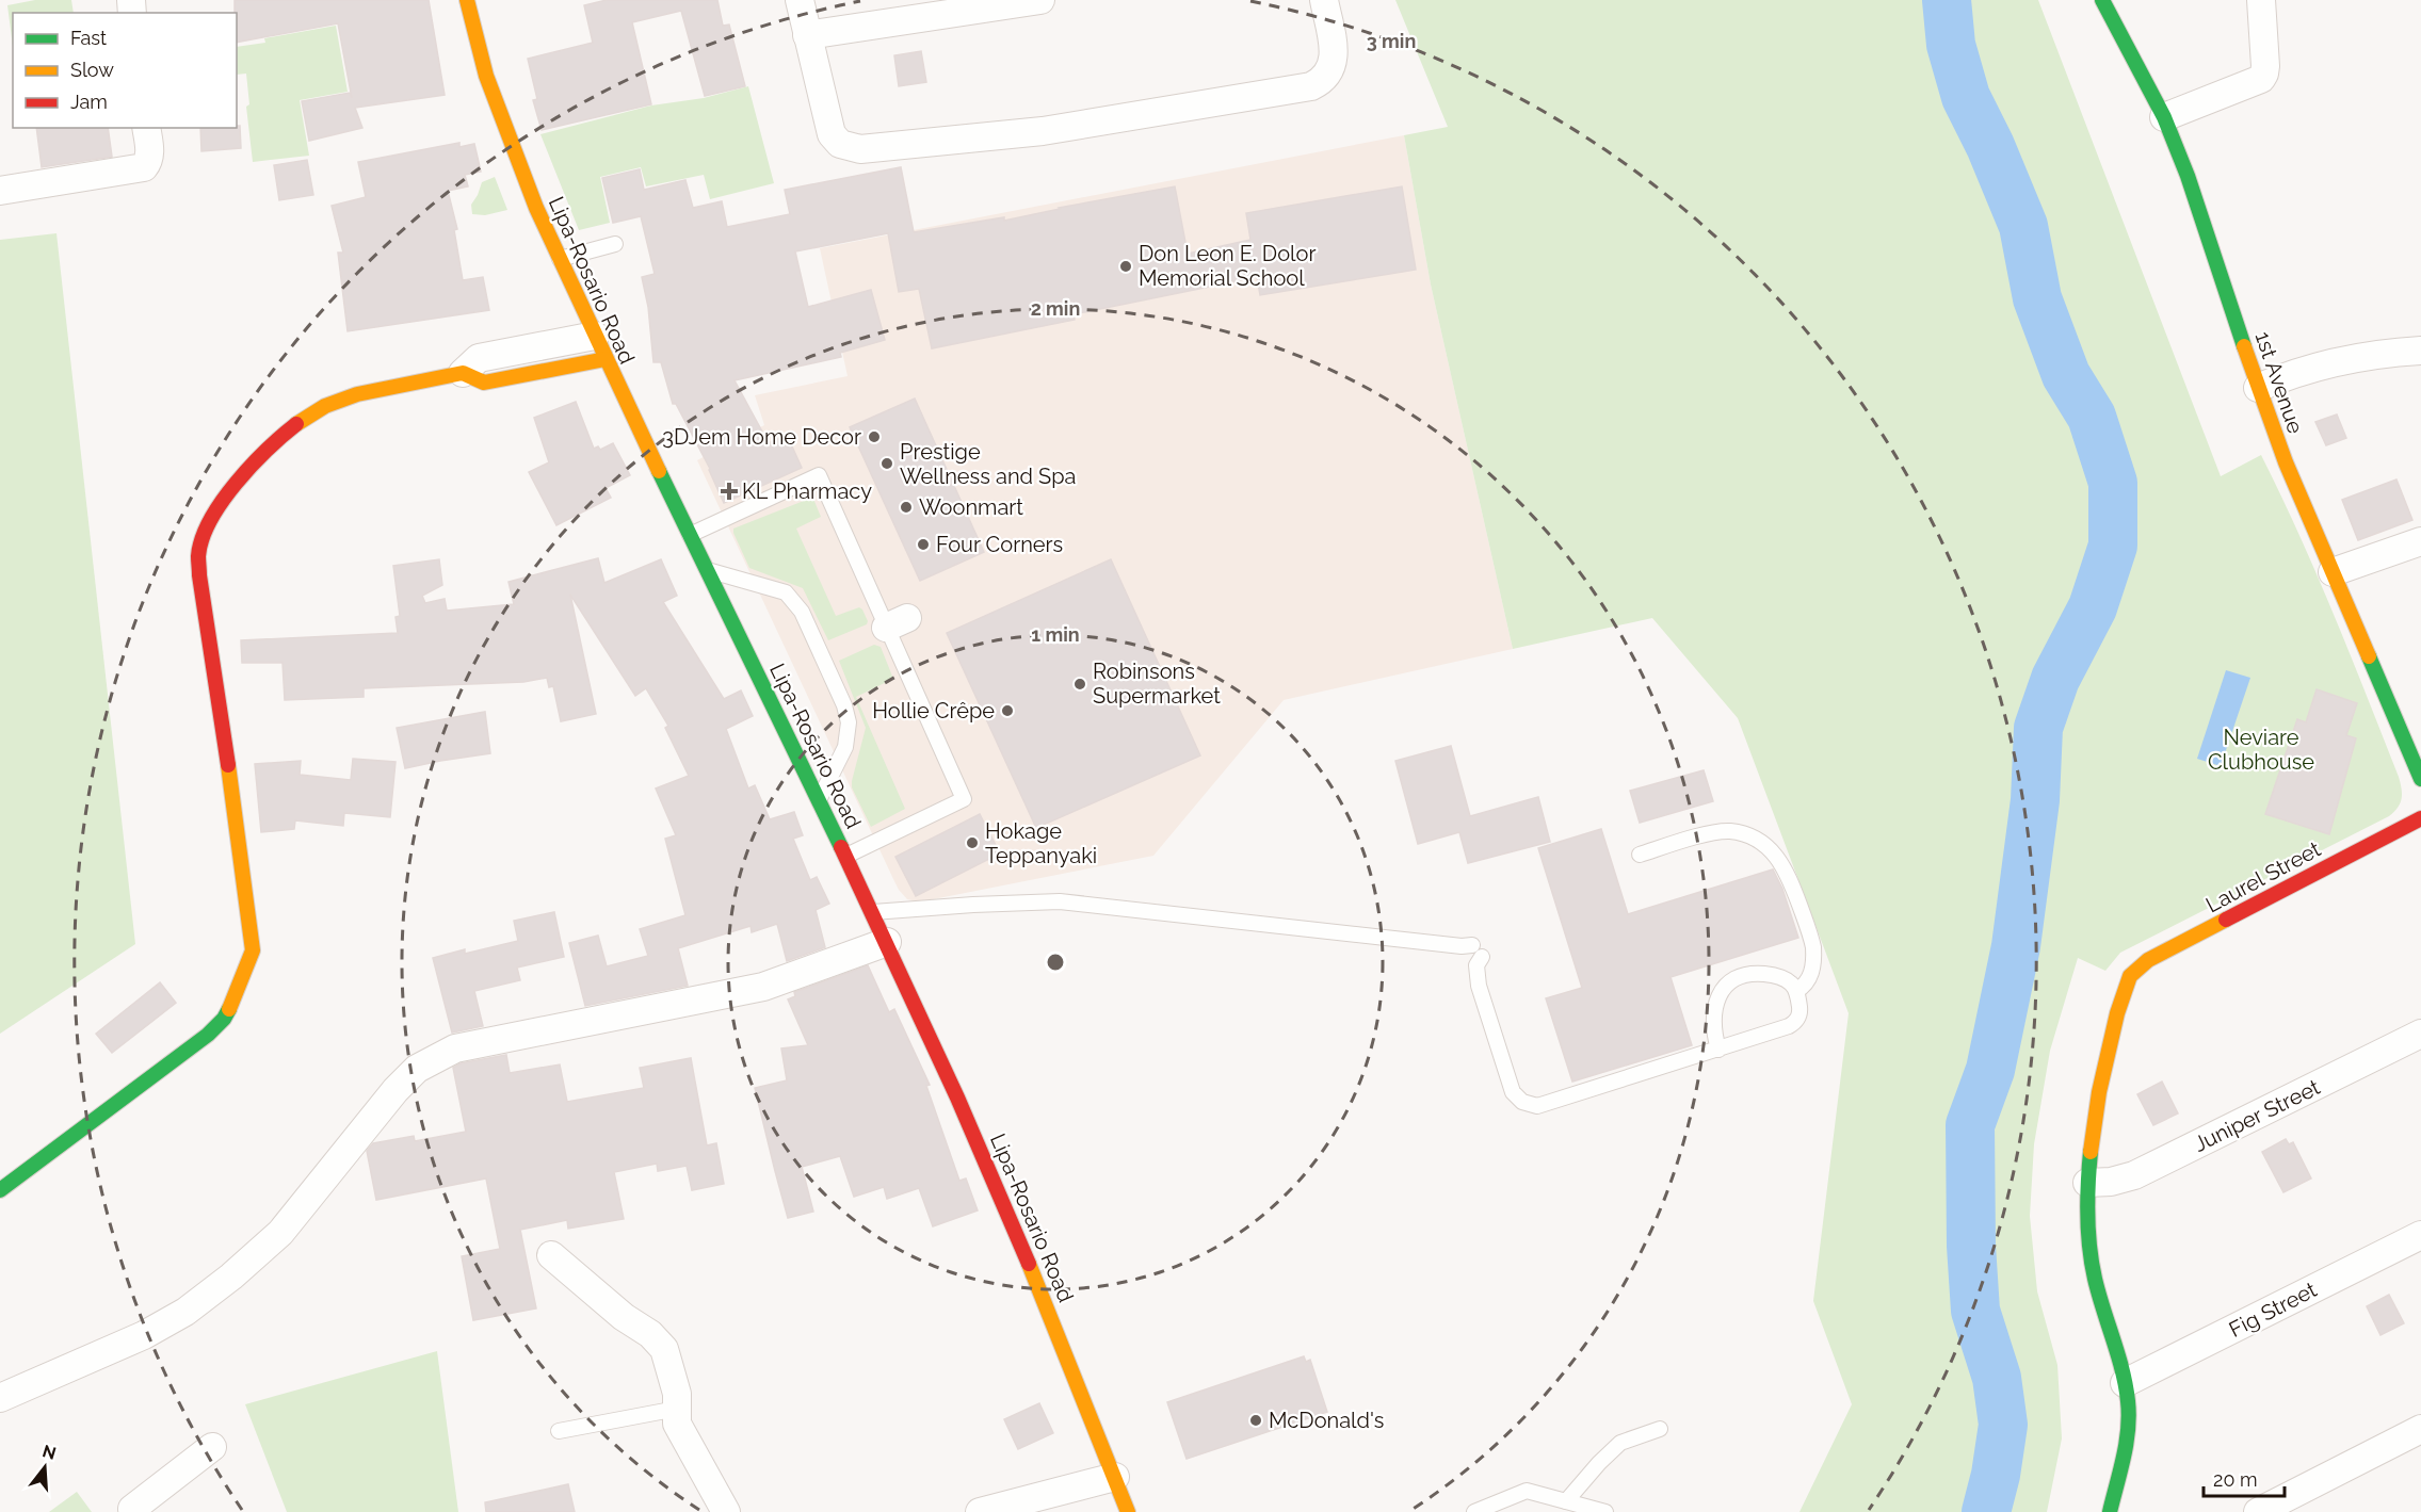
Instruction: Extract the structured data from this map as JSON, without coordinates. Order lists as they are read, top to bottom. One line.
{"streets":{"street":["Lipa-Rosario Road","1st Avenue","Laurel Street","Juniper Street","Fig Street"]},"crossings":[["Laurel Street","Juniper Street"]],"parks":["Neviare Clubhouse"],"places":{"other":["Don Leon E. Dolor Memorial School","3DJem Home Decor","Prestige Wellness and Spa","Woonmart","Four Corners","Robinsons Supermarket","Hollie Crêpe","Hokage Teppanyaki","McDonald's"],"health":["KL Pharmacy"]},"legend":["Fast","Slow","Jam"],"scale_bar":"20 m","north":"top","rings":["3 min","2 min","1 min"]}
